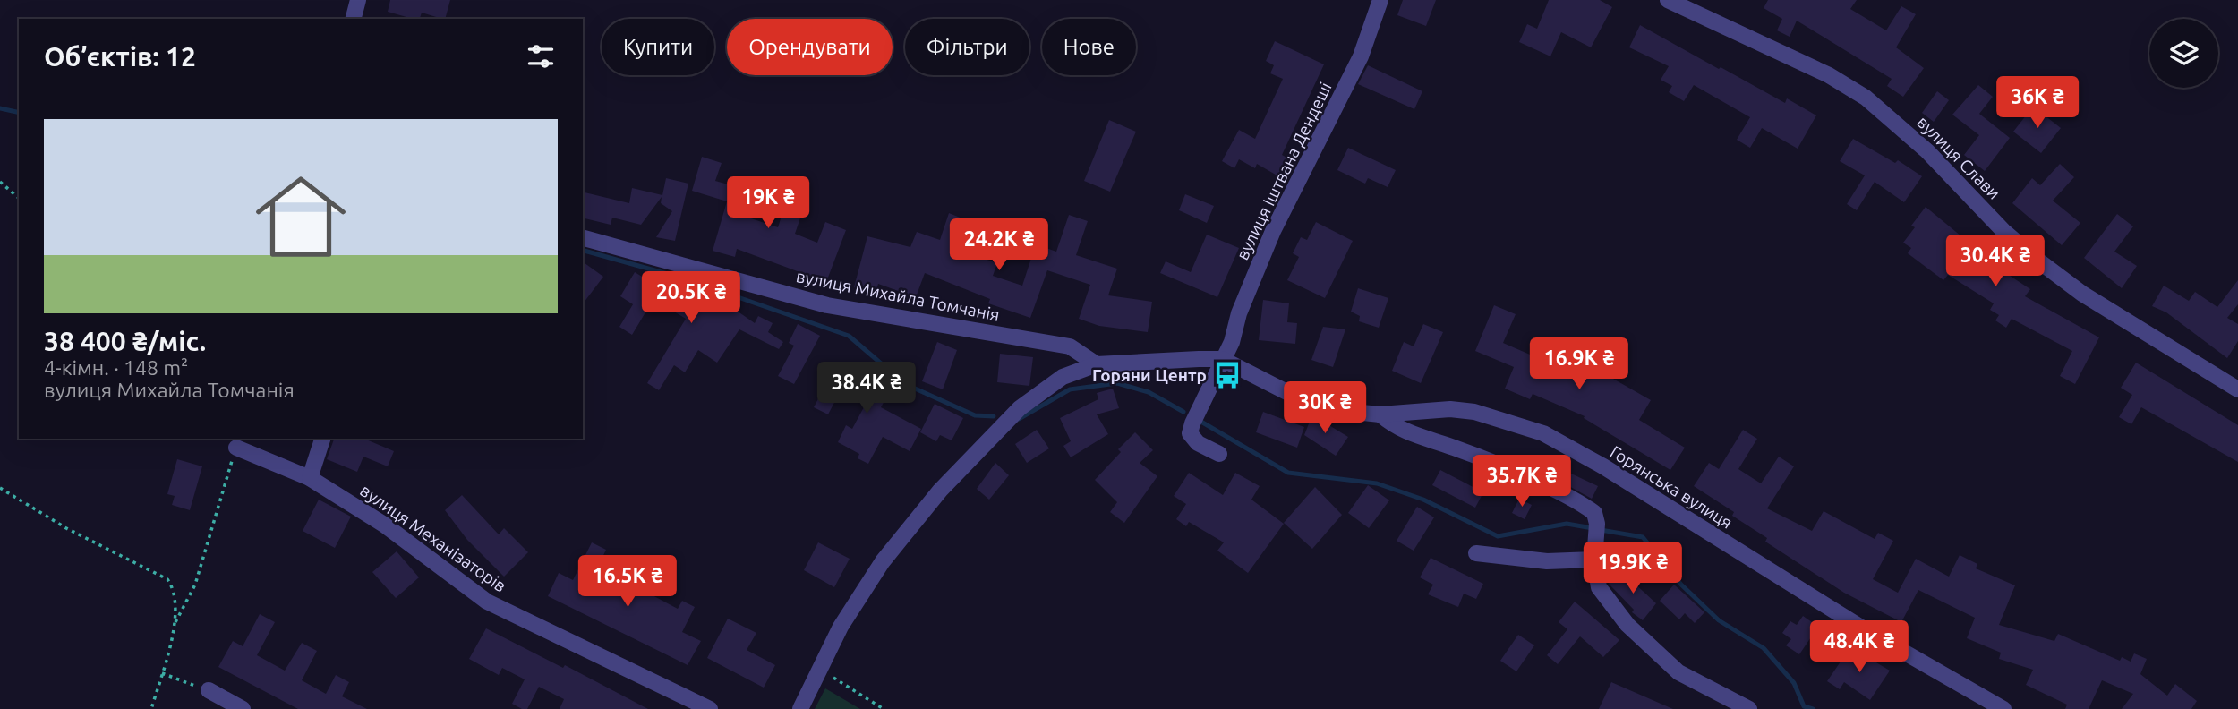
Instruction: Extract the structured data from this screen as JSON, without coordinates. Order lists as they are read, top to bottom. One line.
{"streets":{"street":["вулиця Слави","вулиця Іштвана Дендеші","вулиця Михайла Томчанія","Горянська вулиця","вулиця Механізаторів"]},"crossings":[["вулиця Іштвана Дендеші","Горянська вулиця"]],"places":{"bus stop":["Горяни Центр"]},"page":{"chip":["Купити","Орендувати","Фільтри","Нове"],"heading":"Об’єктів: 12","price":["36K ₴","19K ₴","24.2K ₴","30.4K ₴","20.5K ₴","16.9K ₴","38.4K ₴","30K ₴","35.7K ₴","19.9K ₴","16.5K ₴","48.4K ₴"],"list":[{"name":"38 400 ₴/міс.","note":"4-кімн. · 148 m² · вулиця Михайла Томчанія"}]}}
